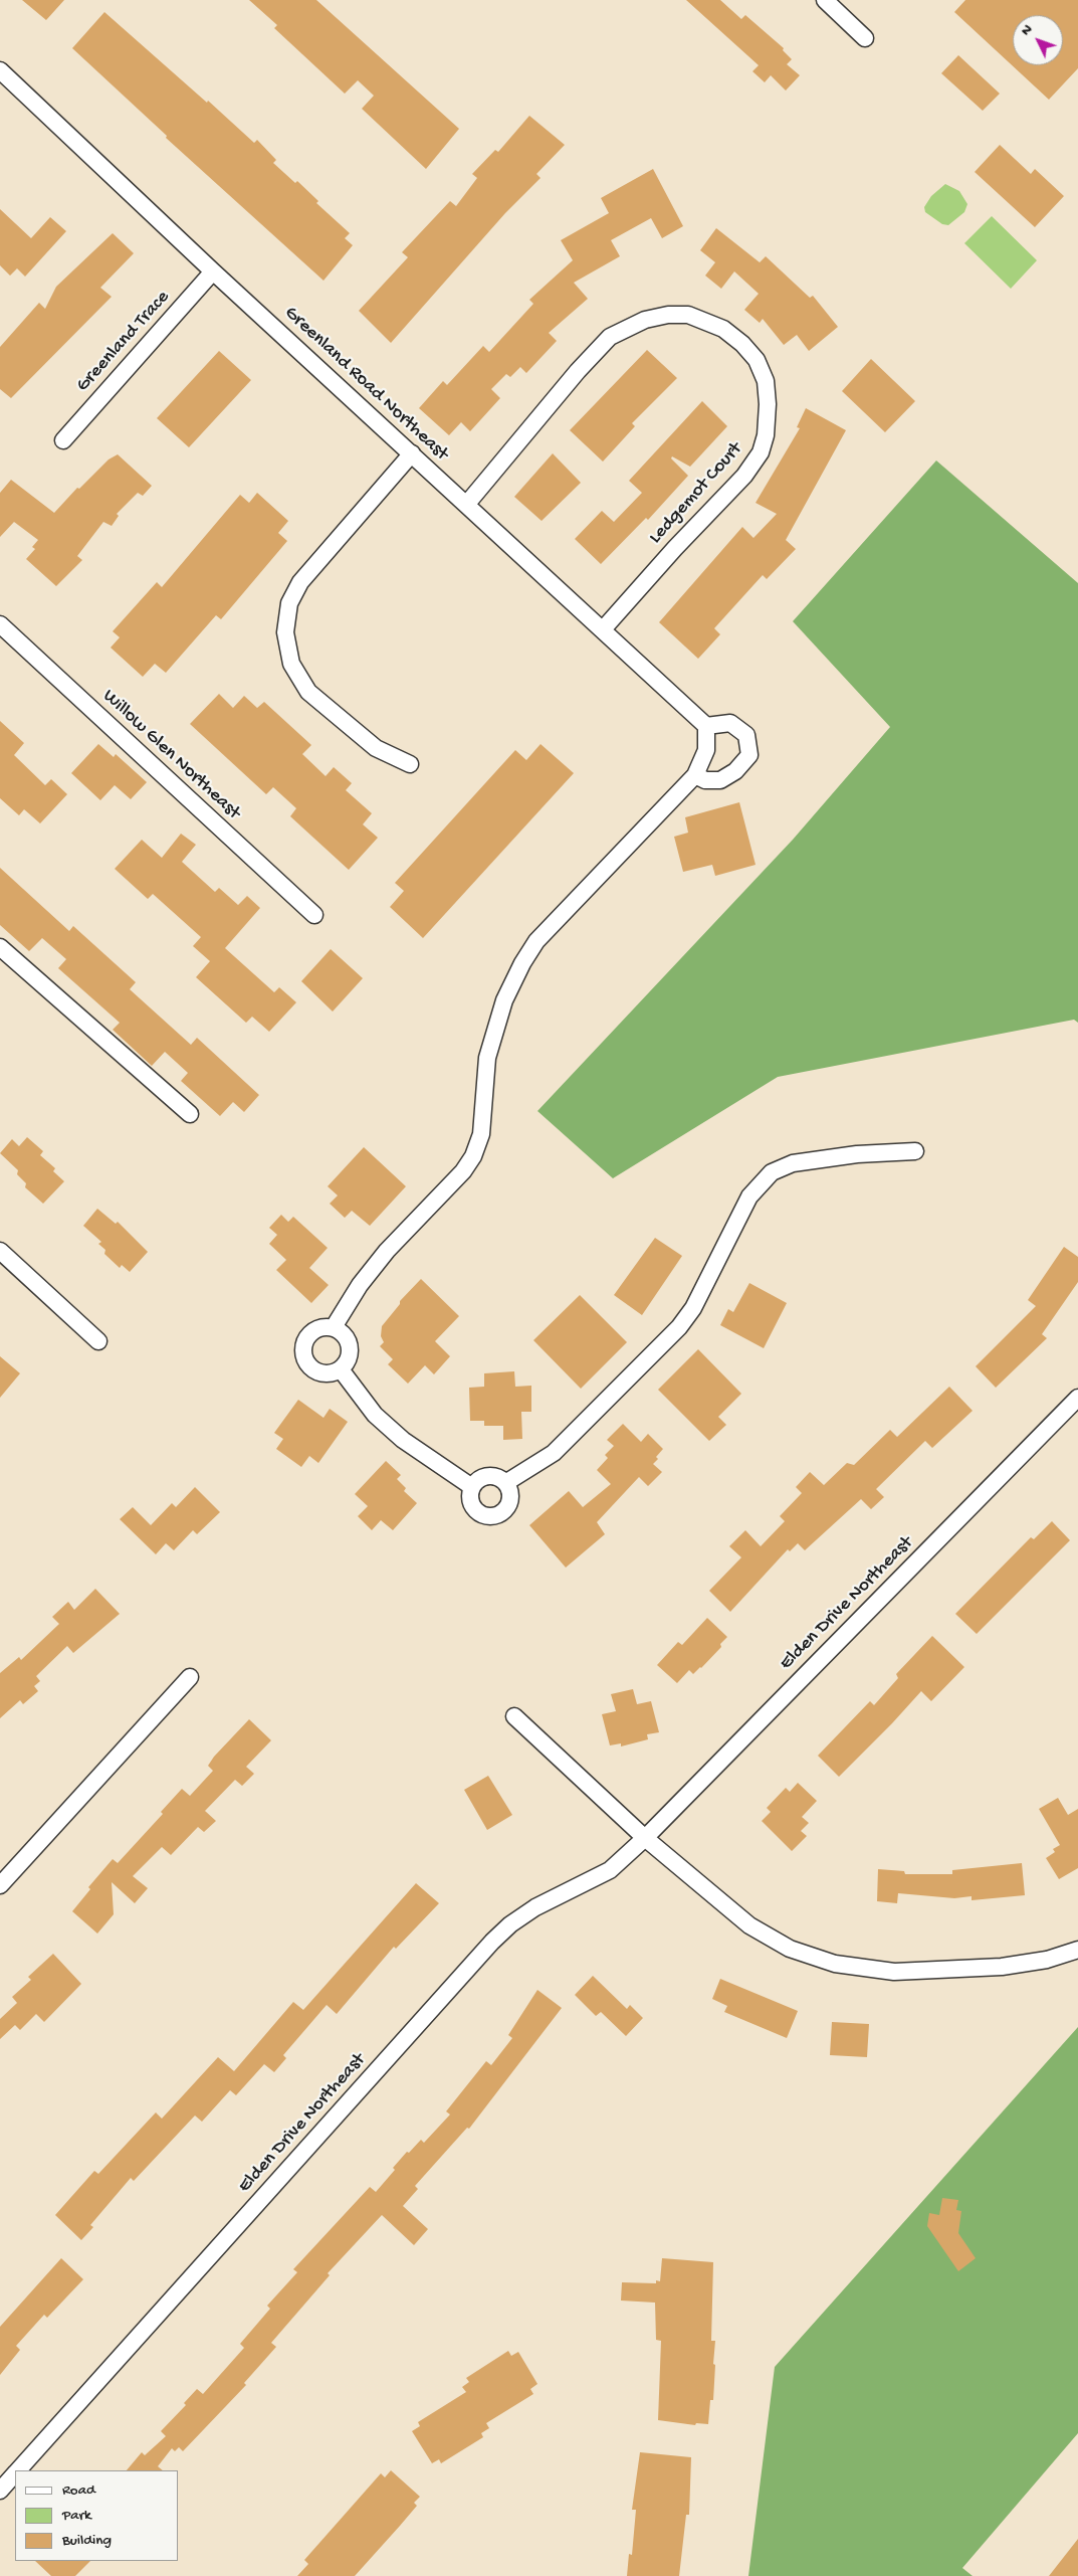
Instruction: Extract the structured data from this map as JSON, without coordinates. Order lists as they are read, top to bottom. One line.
{"streets":{"street":["Greenland Trace","Greenland Road Northeast","Ledgemot Court","Willow Glen Northeast","Elden Drive Northeast"]},"crossings":[["Greenland Trace","Greenland Road Northeast"],["Greenland Road Northeast","Ledgemot Court"]],"legend":["Road","Park","Building"],"north":"top left"}
